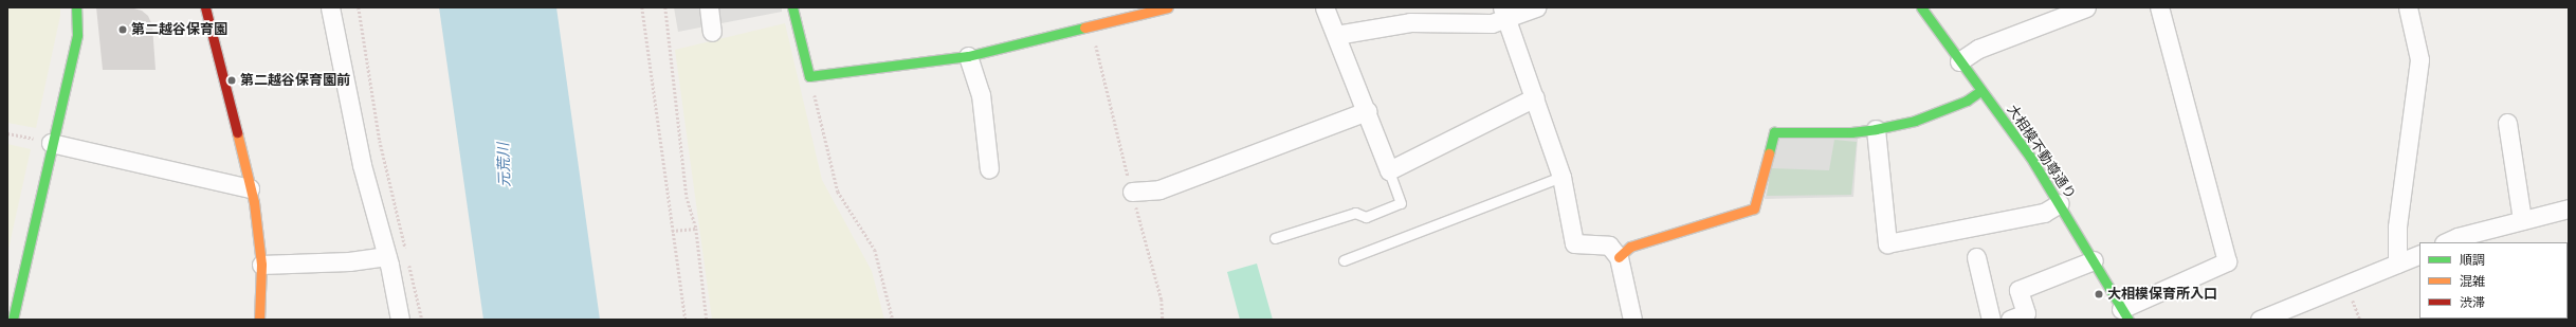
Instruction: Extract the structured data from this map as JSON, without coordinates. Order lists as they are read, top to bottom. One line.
{"streets":{"street":["大相模不動尊通り"]},"water":["元荒川"],"places":["第二越谷保育園","第二越谷保育園前","大相模保育所入口"],"legend":["順調","混雑","渋滞"]}
